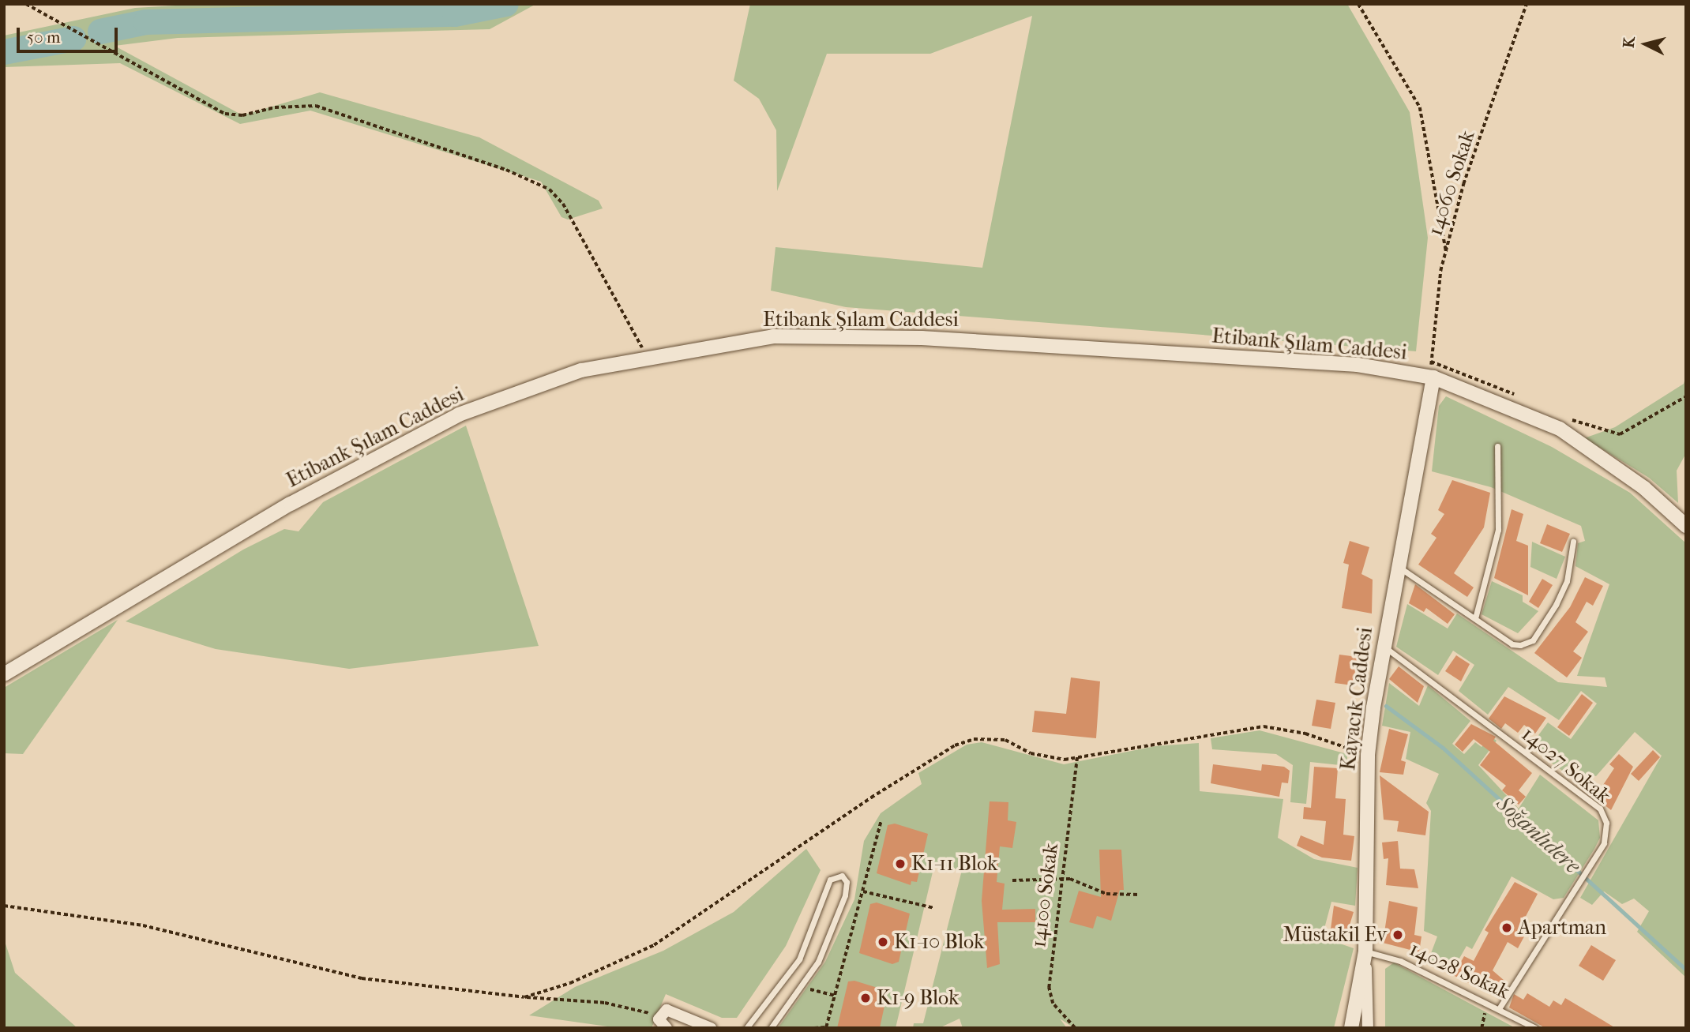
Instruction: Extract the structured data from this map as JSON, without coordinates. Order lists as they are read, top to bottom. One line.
{"streets":{"street":["Etibank Şılam Caddesi","Kayacık Caddesi"],"lane":["14027 Sokak","14028 Sokak"],"path":["14060 Sokak","14100 Sokak"]},"crossings":[["14060 Sokak","Etibank Şılam Caddesi"],["14060 Sokak","Kayacık Caddesi"],["Etibank Şılam Caddesi","Kayacık Caddesi"],["Kayacık Caddesi","14027 Sokak"],["Kayacık Caddesi","14028 Sokak"],["14027 Sokak","14028 Sokak"]],"water":["Soğanlıdere"],"places":["K1-11 Blok","Apartman","Müstakil Ev","K1-10 Blok","K1-9 Blok"],"scale_bar":"50 m","north":"left"}
